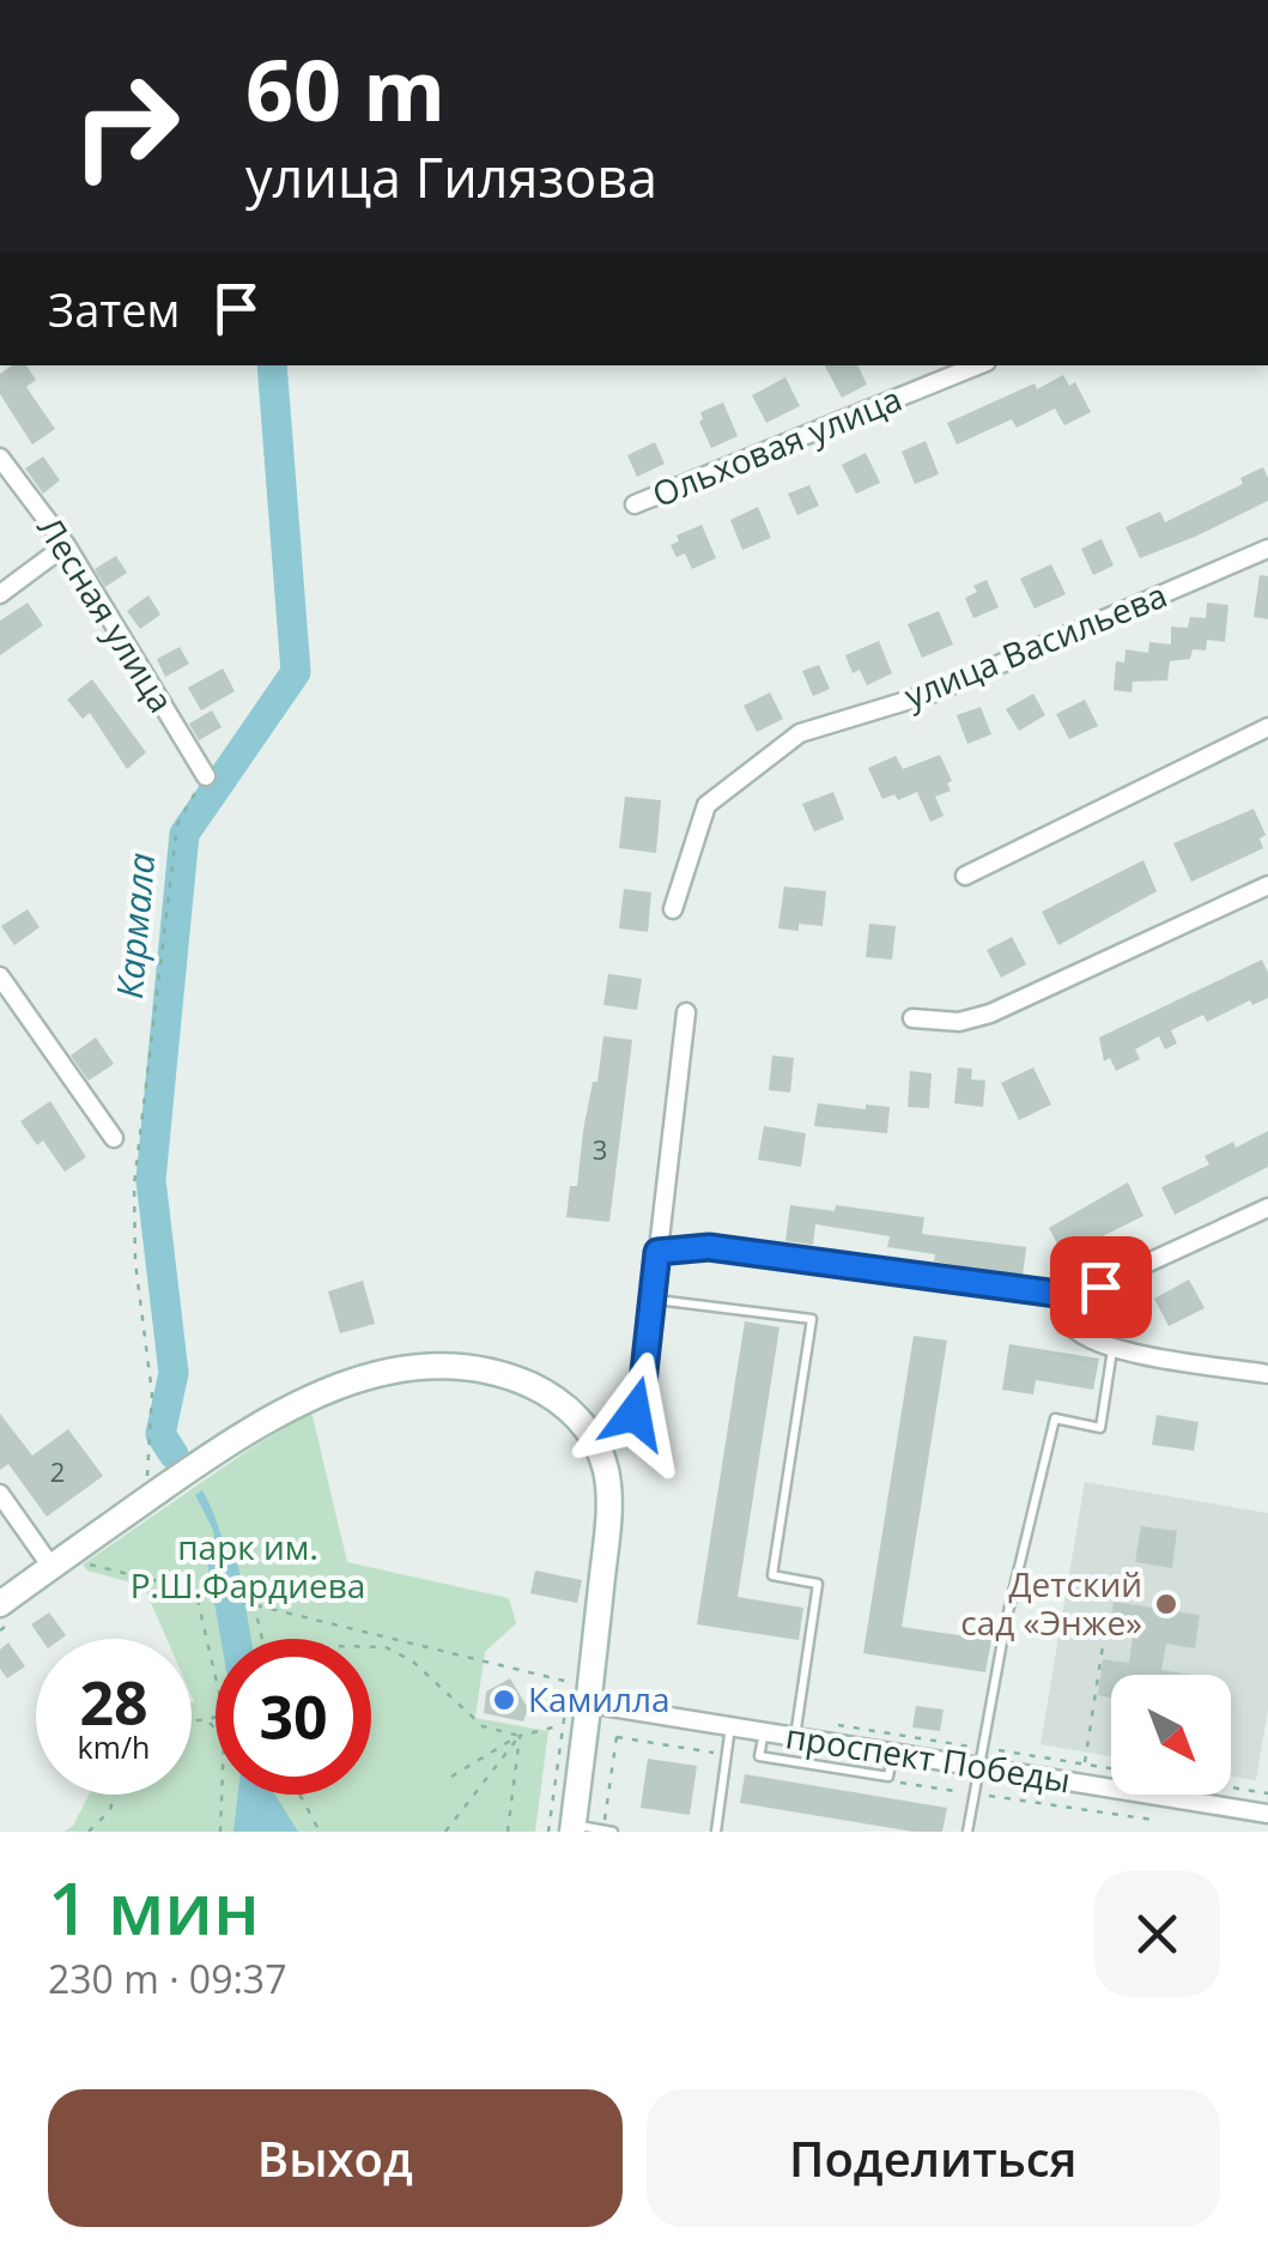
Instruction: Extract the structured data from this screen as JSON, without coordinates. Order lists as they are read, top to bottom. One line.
{"streets":{"street":["Ольховая улица","Лесная улица","улица Васильева","проспект Победы"]},"water":["Кармала"],"parks":["парк им. Р.Ш.Фардиева"],"places":["Детский сад «Энже»","Камилла"],"house_numbers":["3","2"],"north":"bottom right","page":{"turn":["60 m","улица Гилязова"],"then":"Затем","speed":"28 km/h","limit":"30","heading":["1 мин","230 m · 09:37"],"buttons":["Выход","Поделиться"]}}
